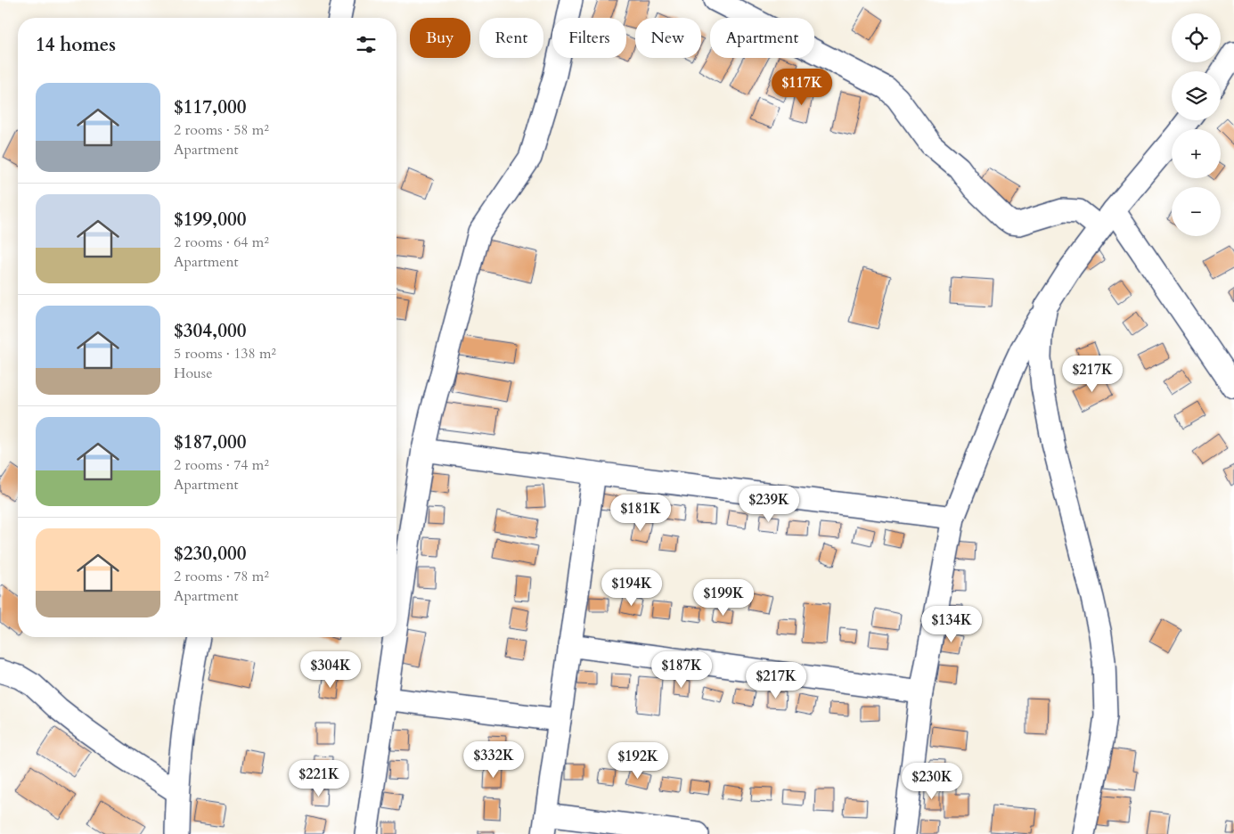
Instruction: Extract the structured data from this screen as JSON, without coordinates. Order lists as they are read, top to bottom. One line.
{"page":{"map_buttons":["+","−"],"chip":["Buy","Rent","Filters","New","Apartment"],"heading":"14 homes","price":["$117K","$217K","$239K","$181K","$194K","$199K","$134K","$304K","$187K","$217K","$332K","$192K","$221K","$230K"],"list":[{"name":"$117,000","note":"2 rooms · 58 m² · Apartment"},{"name":"$199,000","note":"2 rooms · 64 m² · Apartment"},{"name":"$304,000","note":"5 rooms · 138 m² · House"},{"name":"$187,000","note":"2 rooms · 74 m² · Apartment"},{"name":"$230,000","note":"2 rooms · 78 m² · Apartment"}]}}
